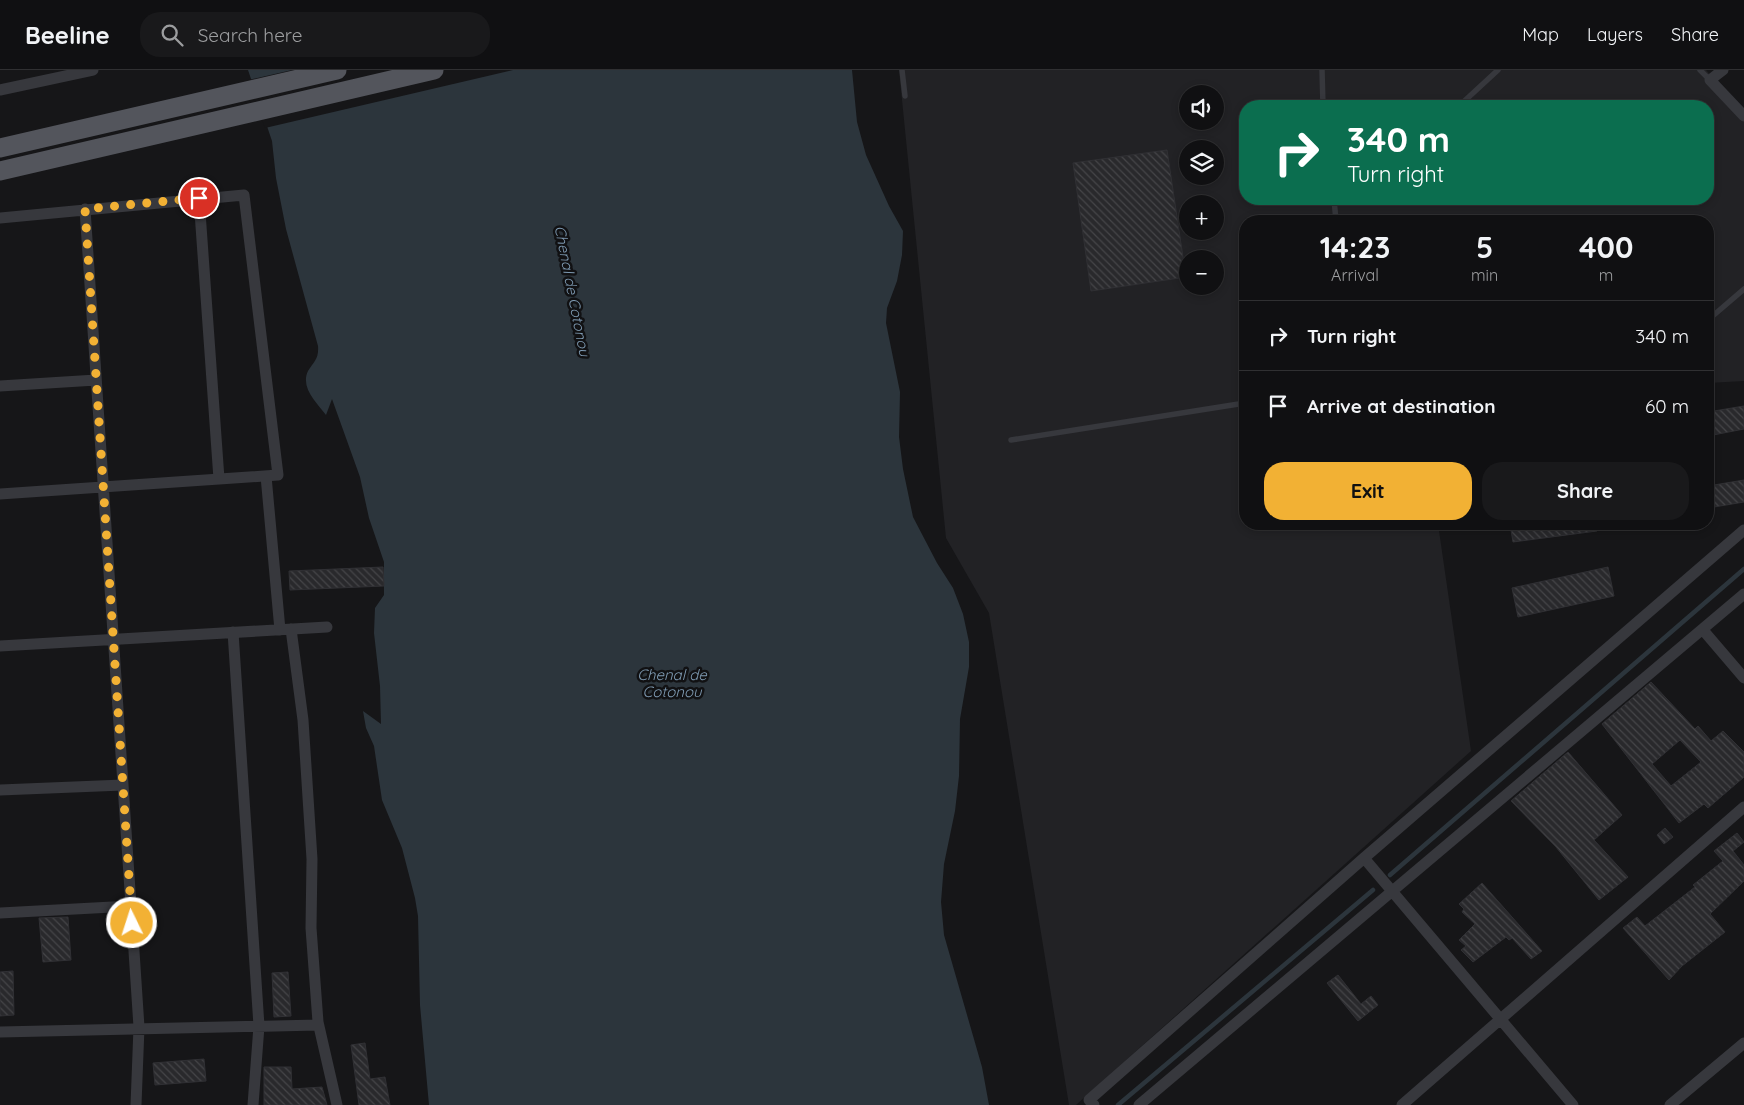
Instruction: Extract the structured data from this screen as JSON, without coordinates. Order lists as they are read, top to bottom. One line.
{"water":["Chenal de Cotonou"],"page":{"header":"Beeline","search":"Search here","nav":["Map","Layers","Share"],"map_buttons":["+","−"],"turn":["340 m","Turn right"],"eta":["14:23","Arrival","5","min","400","m"],"list":[{"name":"Turn right","value":"340 m"},{"name":"Arrive at destination","value":"60 m"}],"buttons":["Exit","Share"]}}
